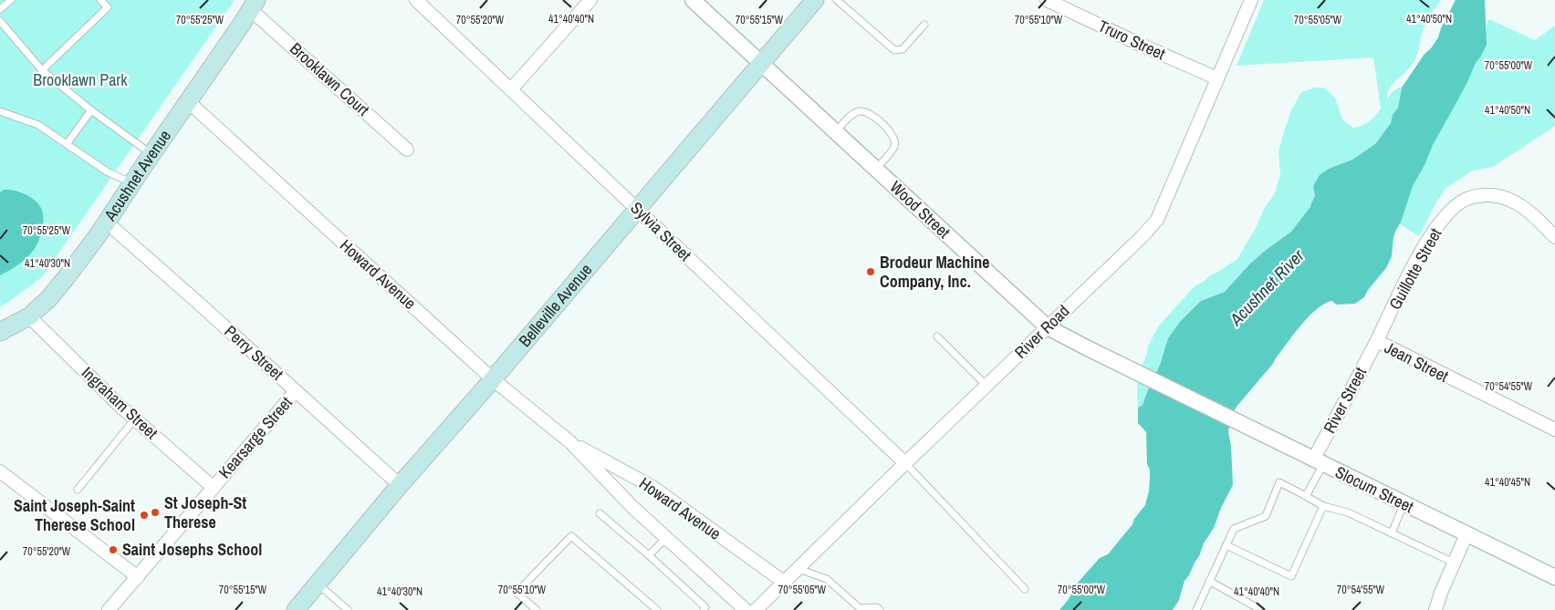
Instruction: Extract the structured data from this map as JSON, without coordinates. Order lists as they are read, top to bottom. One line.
{"streets":{"main road":["Acushnet Avenue","Belleville Avenue"],"street":["Truro Street","Brooklawn Court","Wood Street","Sylvia Street","Guillotte Street","Howard Avenue","River Road","Perry Street","Jean Street","River Street","Ingraham Street","Kearsarge Street","Slocum Street"]},"crossings":[["Truro Street","River Road"],["Brooklawn Court","Acushnet Avenue"],["Acushnet Avenue","Howard Avenue"],["Acushnet Avenue","Perry Street"],["Acushnet Avenue","Ingraham Street"],["Wood Street","Belleville Avenue"],["Wood Street","River Road"],["Wood Street","Slocum Street"],["Sylvia Street","Belleville Avenue"],["Sylvia Street","River Road"],["Guillotte Street","Jean Street"],["Guillotte Street","River Street"],["Howard Avenue","Belleville Avenue"],["Howard Avenue","River Road"],["Belleville Avenue","Perry Street"],["Perry Street","Kearsarge Street"],["Jean Street","River Street"],["River Street","Slocum Street"],["Ingraham Street","Kearsarge Street"]],"water":["Acushnet River"],"parks":["Brooklawn Park"],"places":["Brodeur Machine Company, Inc.","St Joseph-St Therese","Saint Joseph-Saint Therese School","Saint Josephs School"],"coordinates":["41°40'50\"N","41°40'40\"N","70°55'20\"W","70°55'15\"W","70°55'10\"W","70°55'05\"W","70°55'25\"W","70°55'00\"W","41°40'30\"N","70°54'55\"W","41°40'45\"N"]}
